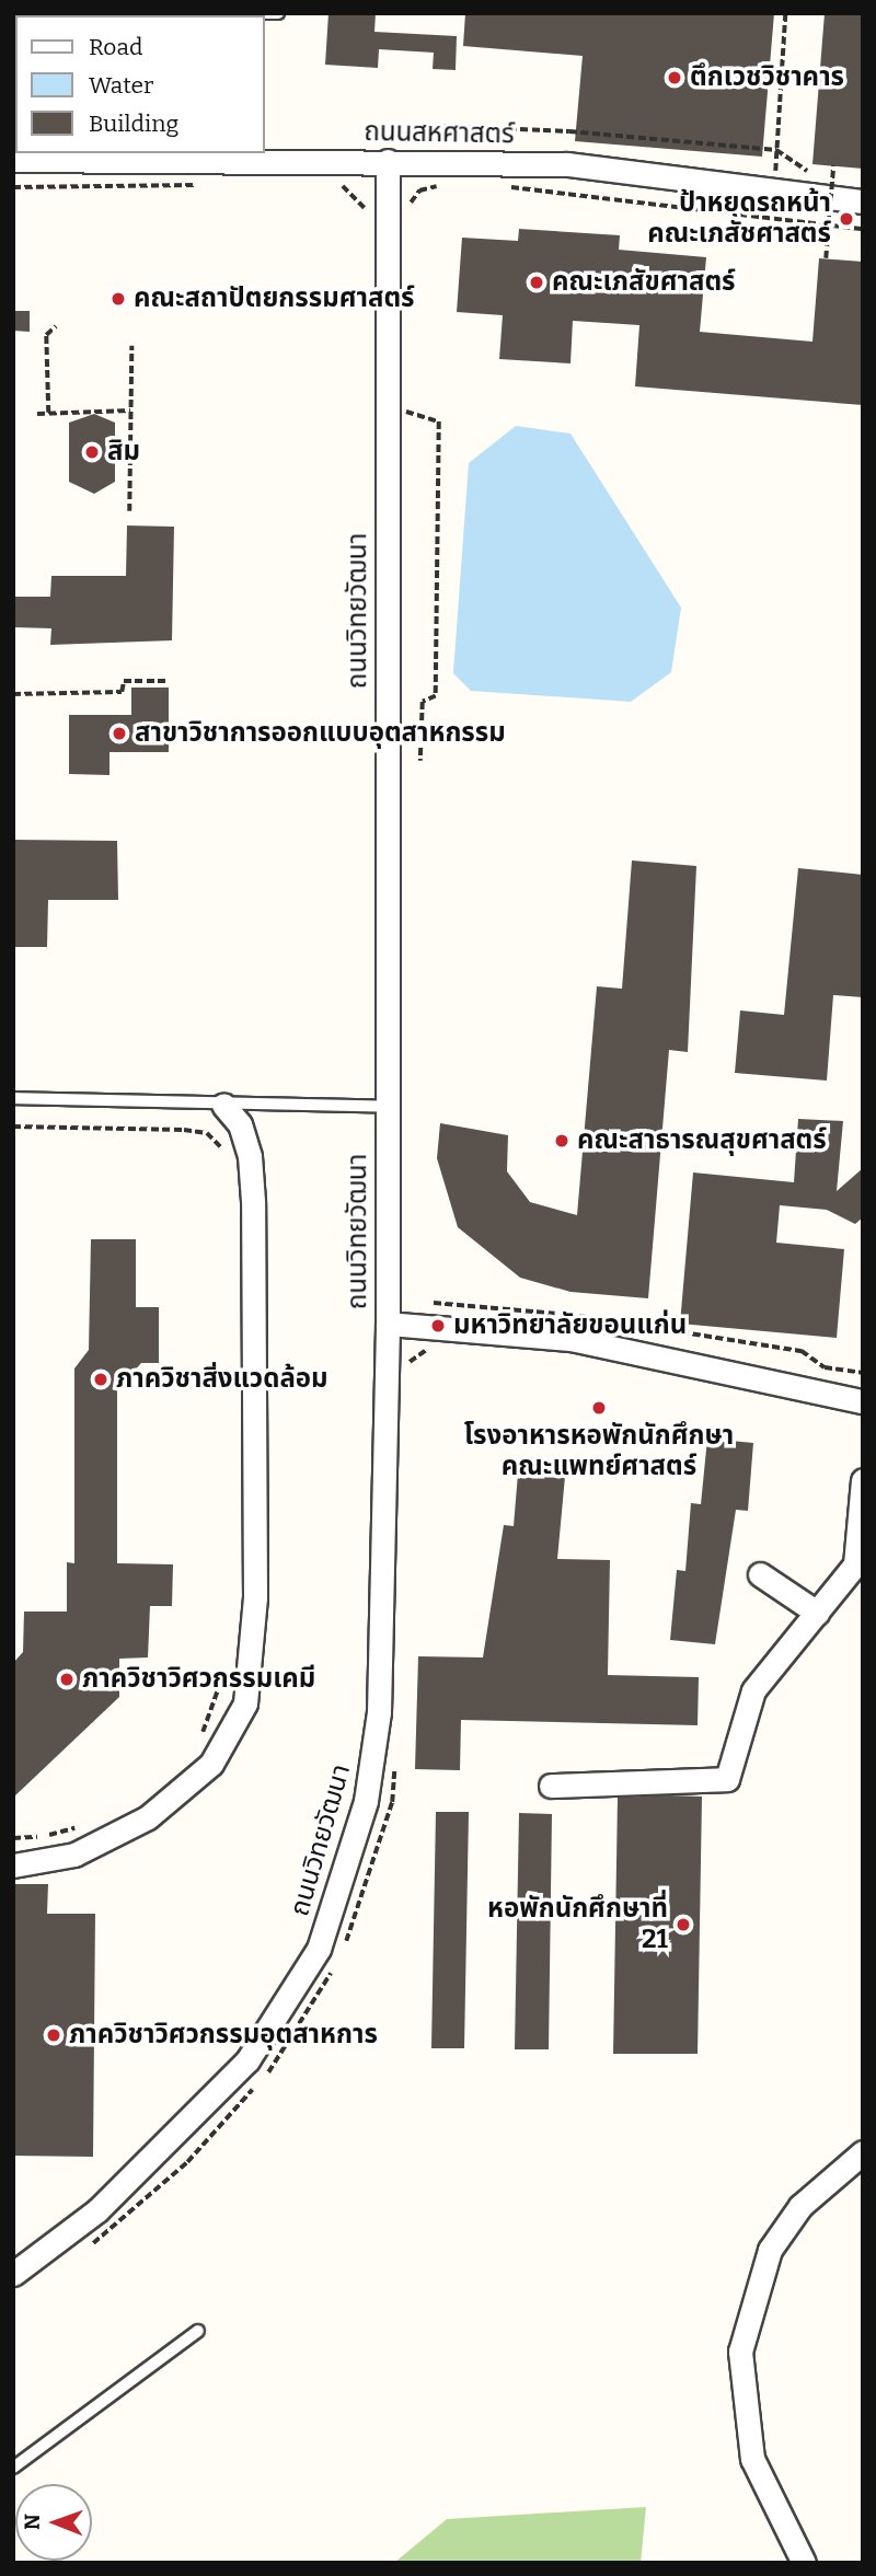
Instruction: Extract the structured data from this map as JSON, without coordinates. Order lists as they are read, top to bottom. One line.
{"streets":{"street":["ถนนสหศาสตร์","ถนนวิทยวัฒนา"]},"crossings":[["ถนนสหศาสตร์","ถนนวิทยวัฒนา"]],"places":["ตึกเวชวิชาคาร","ป้าหยุดรถหน้า คณะเภสัชศาสตร์","คณะเภสัขศาสตร์","คณะสถาปัตยกรรมศาสตร์","สิม","สาขาวิชาการออกแบบอุตสาหกรรม","คณะสาธารณสุขศาสตร์","มหาวิทยาลัยขอนแก่น","ภาควิชาสิ่งแวดล้อม","โรงอาหารหอพักนักศึกษา คณะแพทย์ศาสตร์","ภาควิชาวิศวกรรมเคมี","หอพักนักศึกษาที่ 21","ภาควิชาวิศวกรรมอุตสาหการ"],"legend":["Road","Water","Building"],"north":"left"}
